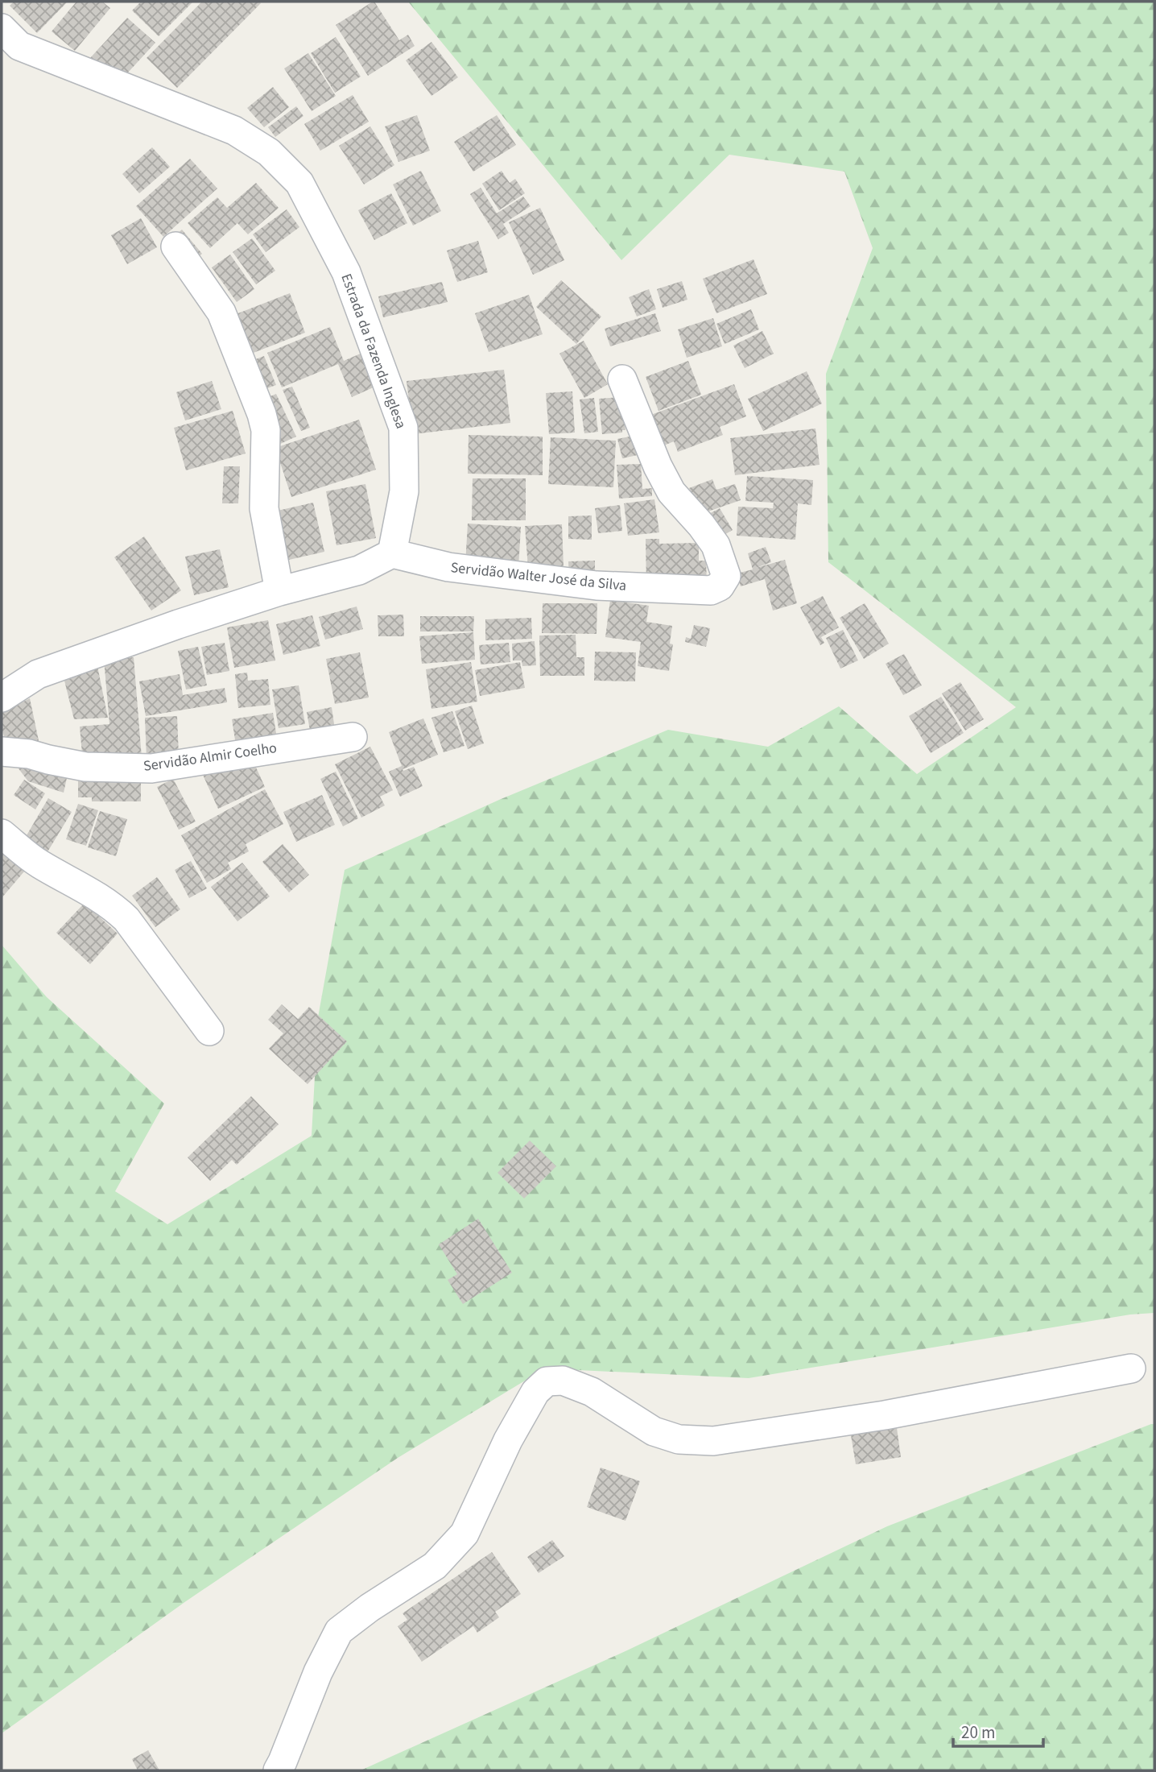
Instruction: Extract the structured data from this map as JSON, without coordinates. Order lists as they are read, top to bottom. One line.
{"streets":{"street":["Estrada da Fazenda Inglesa","Servidão Walter José da Silva","Servidão Almir Coelho"]},"crossings":[["Estrada da Fazenda Inglesa","Servidão Walter José da Silva"]],"scale_bar":"20 m"}
